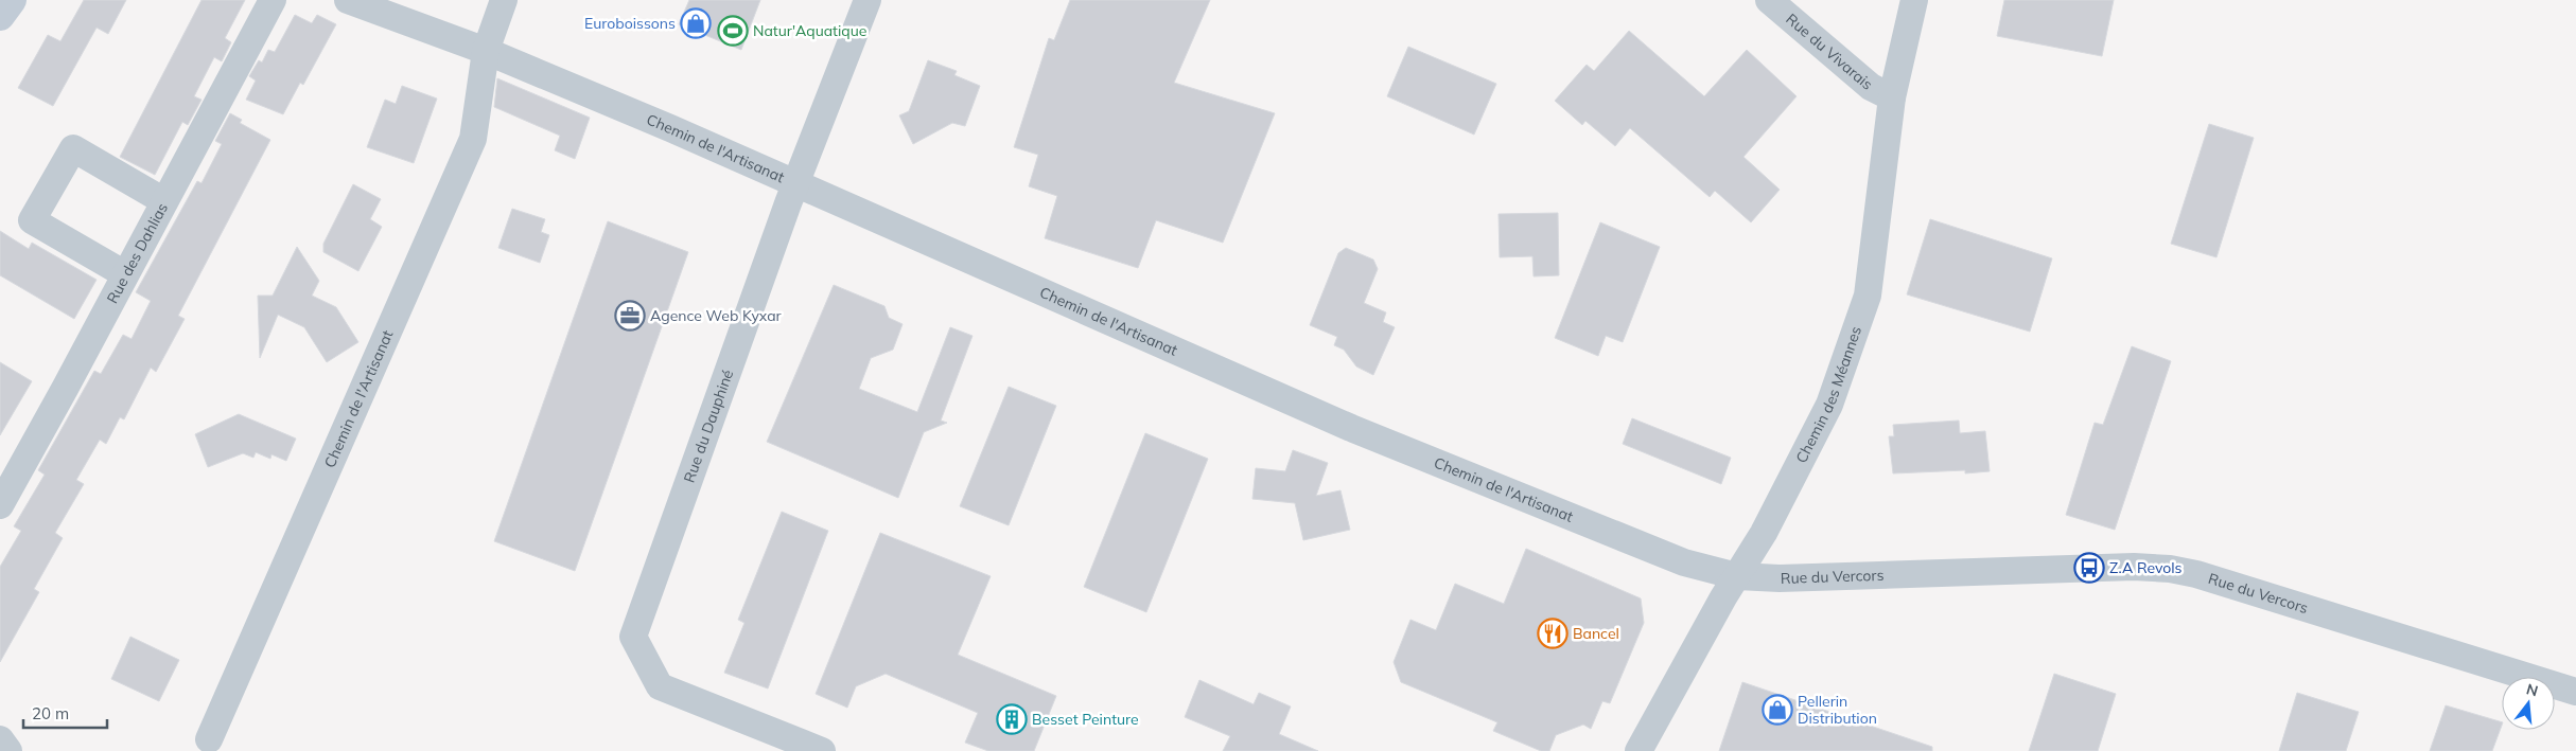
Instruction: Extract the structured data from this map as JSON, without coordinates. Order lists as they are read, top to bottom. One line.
{"streets":{"street":["Rue du Vivarais","Chemin de l'Artisanat","Rue des Dahlias","Chemin des Méannes","Rue du Dauphiné","Rue du Vercors"]},"crossings":[["Rue du Vivarais","Chemin des Méannes"],["Chemin de l'Artisanat","Chemin des Méannes"],["Chemin de l'Artisanat","Rue du Dauphiné"],["Chemin de l'Artisanat","Rue du Vercors"],["Chemin des Méannes","Rue du Vercors"]],"places":{"shop":["Euroboissons","Pellerin Distribution"],"sports":["Natur'Aquatique"],"office":["Agence Web Kyxar"],"bus stop":["Z.A Revols"],"restaurant":["Bancel"],"building":["Besset Peinture"]},"scale_bar":"20 m","north":"top"}
